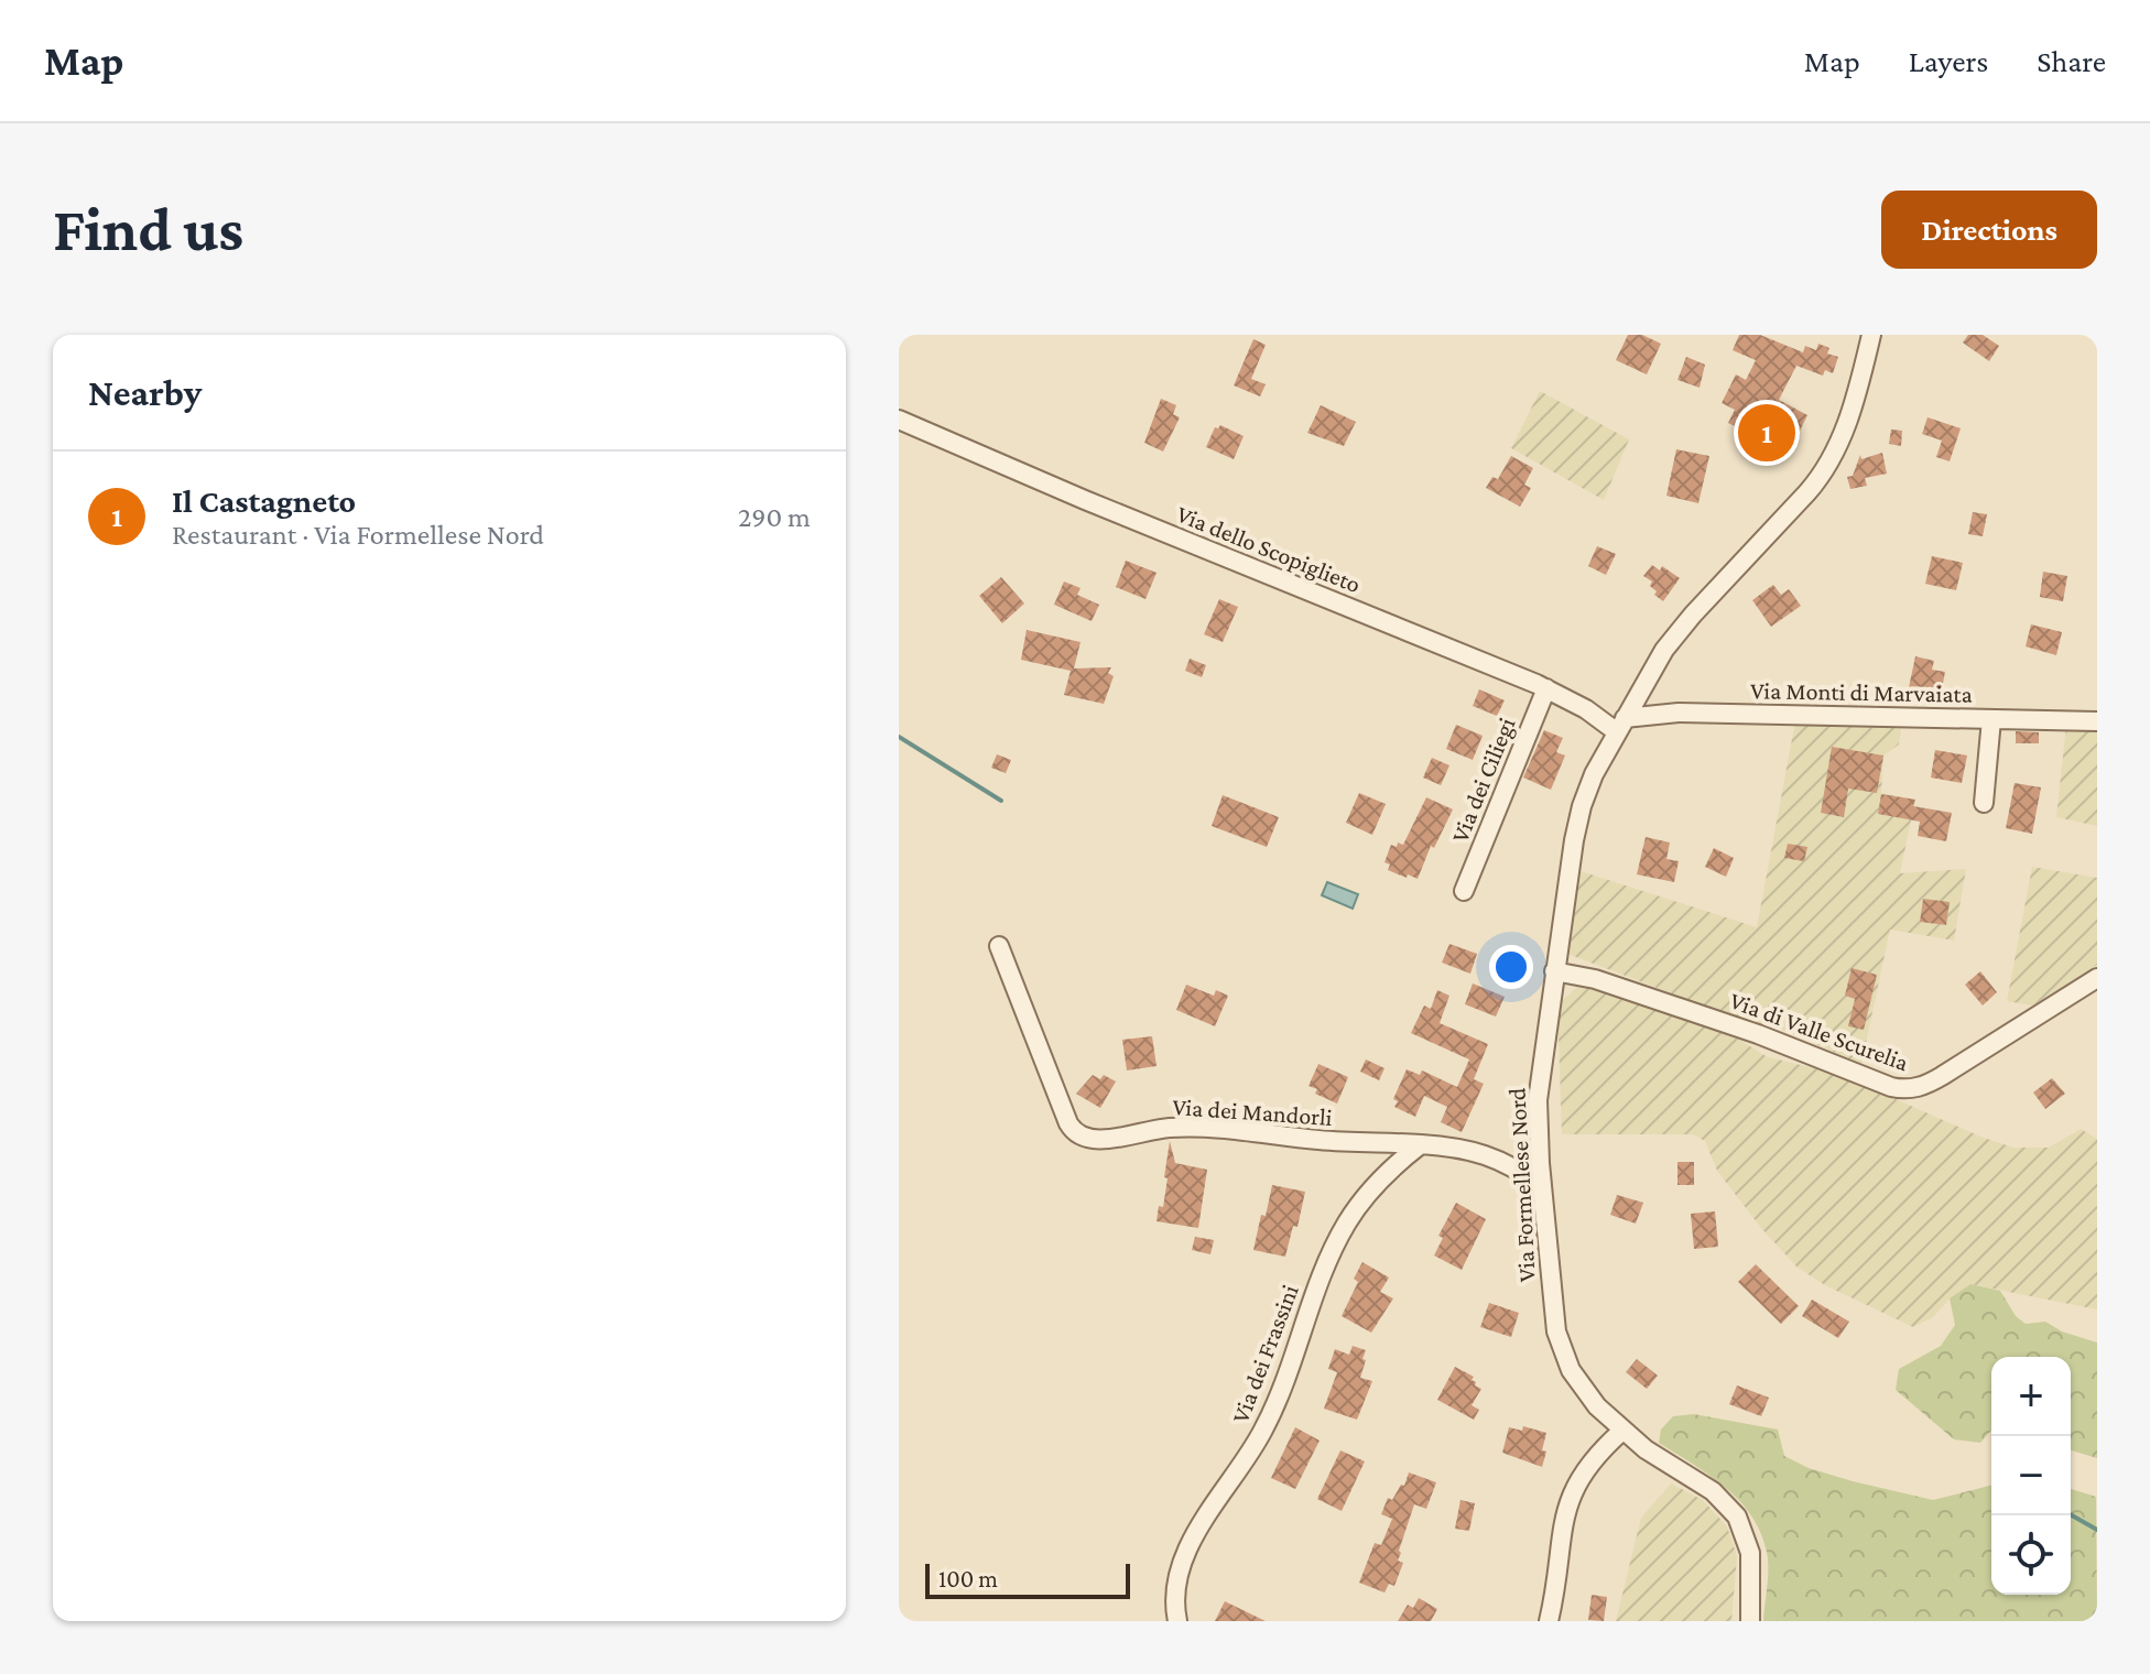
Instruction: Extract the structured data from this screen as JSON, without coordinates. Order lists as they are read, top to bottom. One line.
{"streets":{"street":["Via dello Scopiglieto","Via Monti di Marvaiata","Via dei Ciliegi","Via di Valle Scurelia","Via dei Mandorli","Via Formellese Nord","Via dei Frassini"]},"crossings":[["Via dello Scopiglieto","Via Monti di Marvaiata"],["Via dello Scopiglieto","Via dei Ciliegi"],["Via dello Scopiglieto","Via Formellese Nord"],["Via Monti di Marvaiata","Via Formellese Nord"],["Via di Valle Scurelia","Via Formellese Nord"],["Via dei Mandorli","Via Formellese Nord"],["Via dei Mandorli","Via dei Frassini"]],"scale_bar":"100 m","page":{"header":"Map","nav":["Map","Layers","Share"],"buttons":"Directions","title":"Find us","heading":"Nearby","pins":"1","list":[{"mark":"1","name":"Il Castagneto","note":"Restaurant · Via Formellese Nord","value":"290 m"}],"map_buttons":["+","−"],"scale":"100 m"}}
